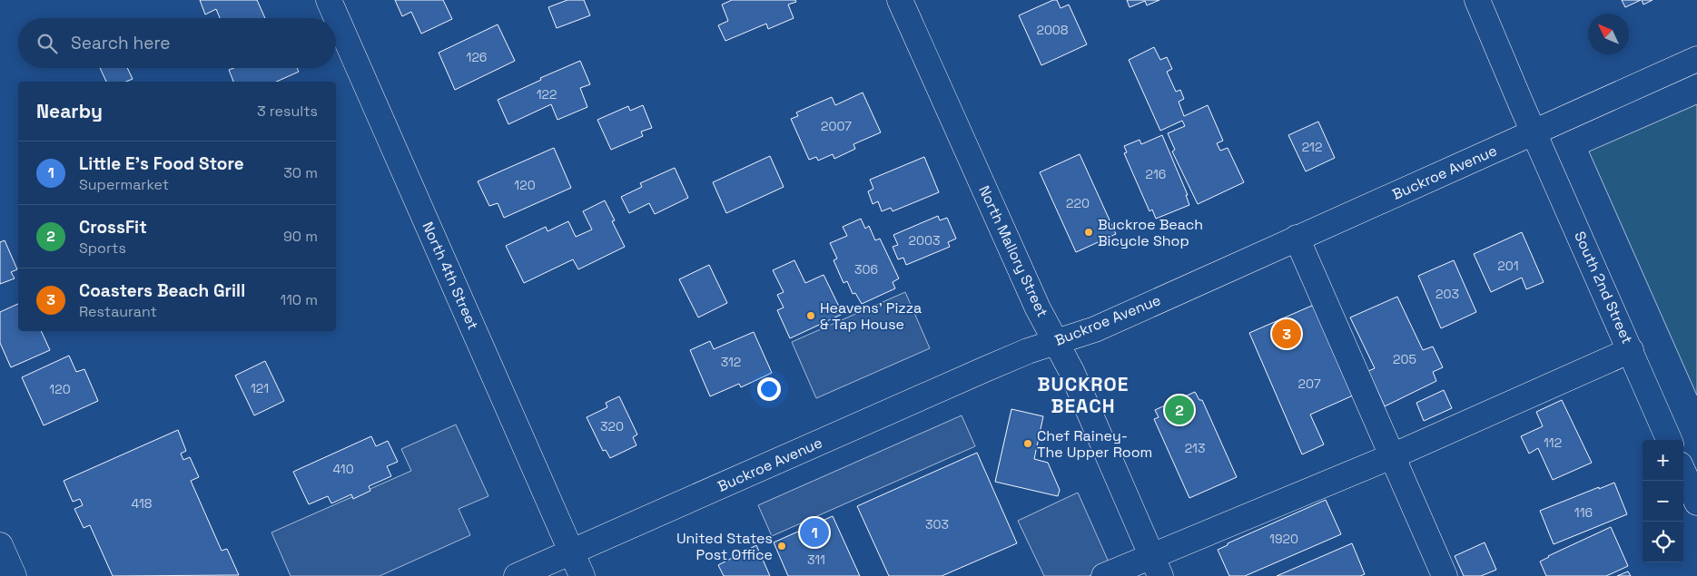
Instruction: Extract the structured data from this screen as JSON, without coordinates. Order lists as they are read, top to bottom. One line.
{"streets":{"street":["Buckroe Avenue","North Mallory Street","North 4th Street","South 2nd Street"]},"crossings":[["Buckroe Avenue","North Mallory Street"],["Buckroe Avenue","North 4th Street"],["Buckroe Avenue","South 2nd Street"]],"districts":["BUCKROE BEACH"],"places":["Buckroe Beach Bicycle Shop","Heavens' Pizza & Tap House","Chef Rainey- The Upper Room","United States Post Office"],"house_numbers":["2008","126","122","2007","212","216","120","220","2003","201","306","203","205","312","207","121","120","320","112","213","410","418","116","303","1920","311"],"north":"top left","page":{"search":"Search here","heading":["Nearby","3 results"],"list":[{"mark":"1","name":"Little E's Food Store","note":"Supermarket","value":"30 m"},{"mark":"2","name":"CrossFit","note":"Sports","value":"90 m"},{"mark":"3","name":"Coasters Beach Grill","note":"Restaurant","value":"110 m"}],"pins":["3","2","1"],"map_buttons":["+","−"]}}
